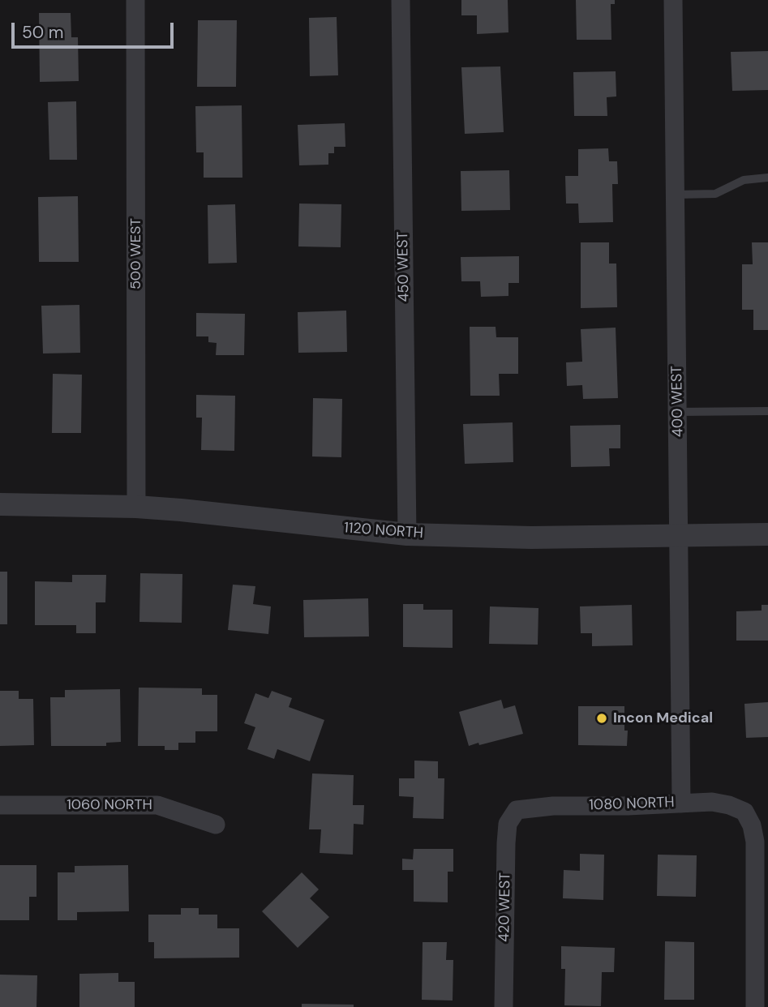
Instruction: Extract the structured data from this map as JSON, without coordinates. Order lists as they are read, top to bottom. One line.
{"streets":{"street":["500 WEST","450 WEST","400 WEST","1120 NORTH","1080 NORTH","1060 NORTH","420 WEST"]},"crossings":[["500 WEST","1120 NORTH"],["450 WEST","1120 NORTH"],["400 WEST","1120 NORTH"],["400 WEST","1080 NORTH"],["1080 NORTH","420 WEST"]],"places":["Incon Medical"],"scale_bar":"50 m"}
